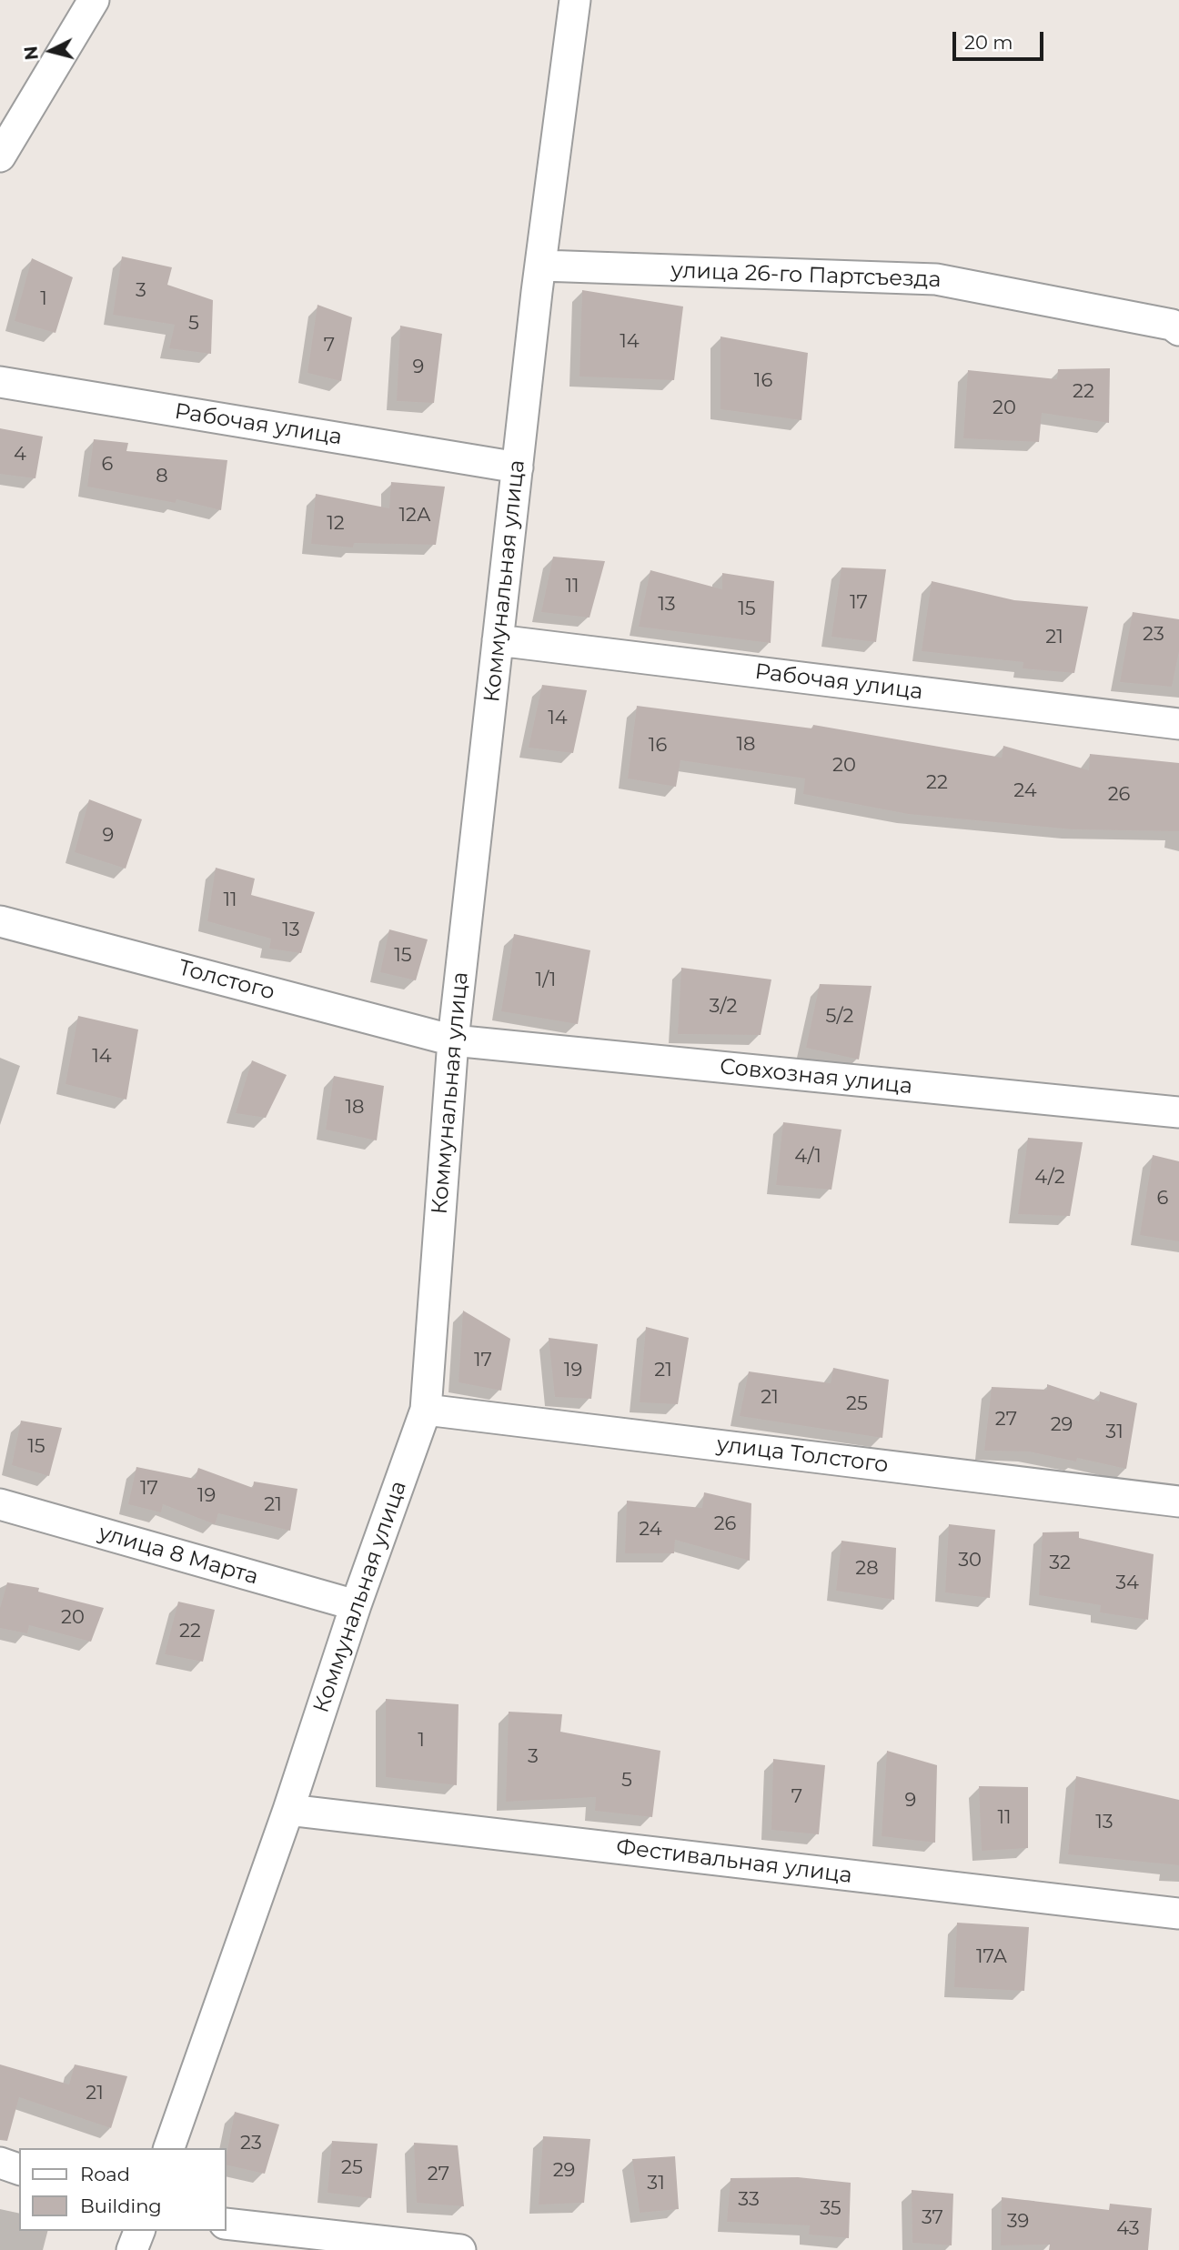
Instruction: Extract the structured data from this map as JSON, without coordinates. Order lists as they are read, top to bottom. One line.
{"streets":{"street":["улица 26-го Партсъезда","Рабочая улица","Коммунальная улица","Толстого","Совхозная улица","улица Толстого","улица 8 Марта","Фестивальная улица"]},"crossings":[["улица 26-го Партсъезда","Коммунальная улица"],["Рабочая улица","Коммунальная улица"],["Коммунальная улица","Толстого"],["Коммунальная улица","Совхозная улица"],["Коммунальная улица","улица Толстого"],["Коммунальная улица","улица 8 Марта"],["Коммунальная улица","Фестивальная улица"],["Толстого","Совхозная улица"]],"house_numbers":["3","1","5","14","7","9","16","22","20","4","6","8","12А","12","11","17","13","15","23","21","14","18","16","20","22","24","26","9","11","13","15","1/1","3/2","5/2","14","18","4/1","4/2","6","17","19","21","21","25","27","29","31","15","17","19","21","26","24","30","32","28","34","20","22","1","3","5","7","9","11","13","17А","21","23","25","29","27","31","33","35","37","39","43"],"legend":["Road","Building"],"scale_bar":"20 m","north":"left"}
